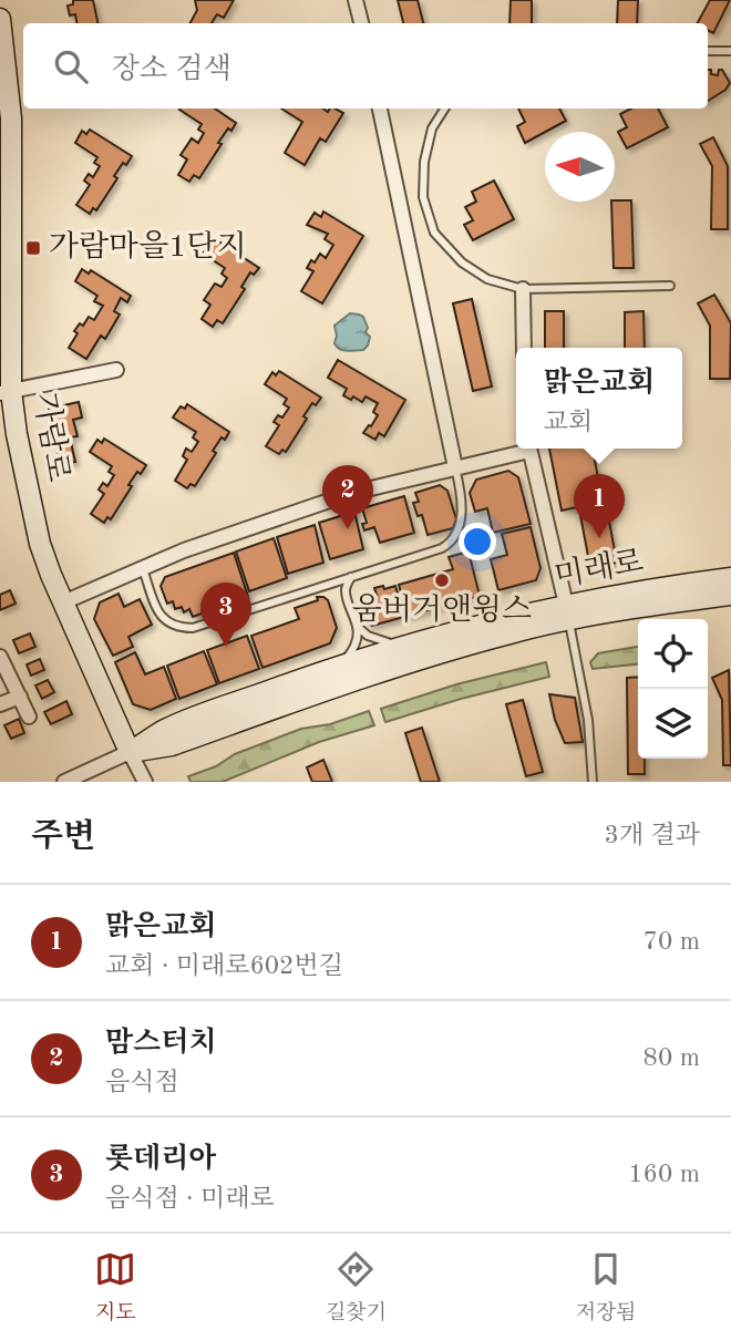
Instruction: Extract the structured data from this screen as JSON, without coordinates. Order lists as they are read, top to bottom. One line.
{"streets":{"street":["가람로","미래로"]},"crossings":[["가람로","미래로"]],"places":{"transit":["가람마을1단지"],"other":["움버거앤윙스"]},"north":"left","page":{"search":"장소 검색","popup":["맑은교회","교회"],"pins":["2","1","3"],"heading":["주변","3개 결과"],"list":[{"mark":"1","name":"맑은교회","note":"교회 · 미래로602번길","value":"70 m"},{"mark":"2","name":"맘스터치","note":"음식점","value":"80 m"},{"mark":"3","name":"롯데리아","note":"음식점 · 미래로","value":"160 m"}],"nav":["지도","길찾기","저장됨"]}}
